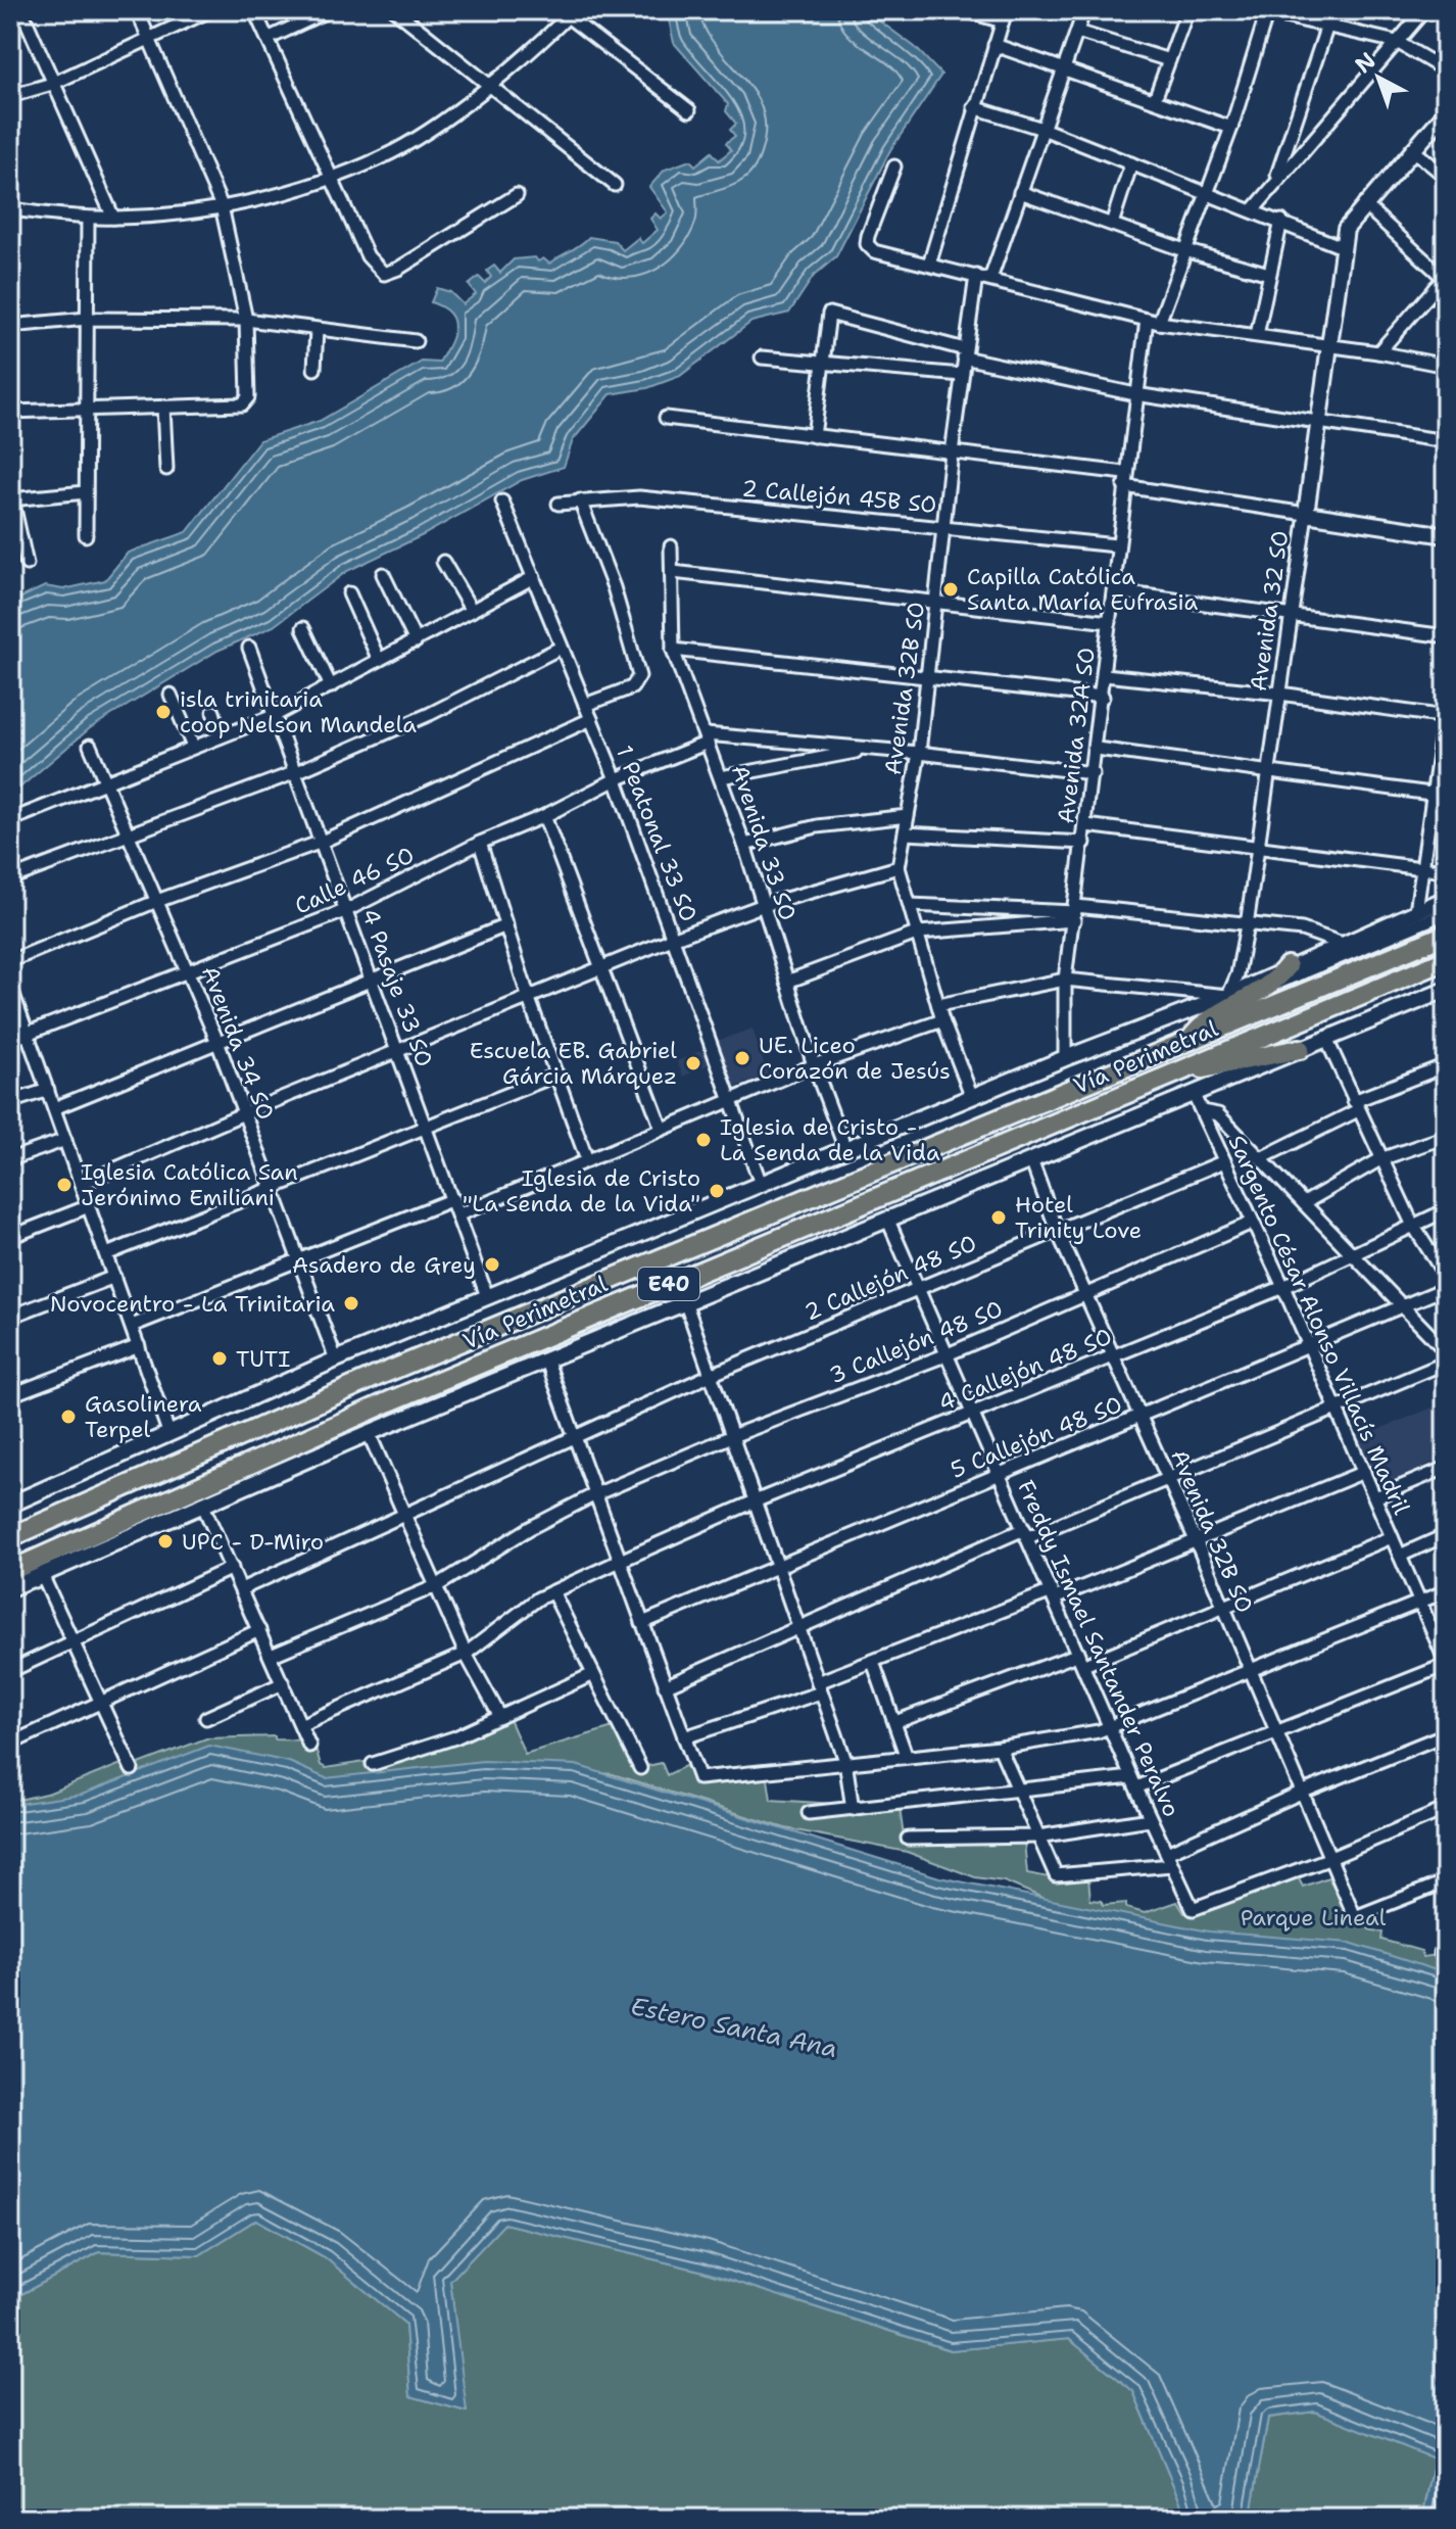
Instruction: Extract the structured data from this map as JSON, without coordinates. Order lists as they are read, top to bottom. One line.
{"streets":{"highway":["Vía Perimetral","E40"],"street":["2 Callejón 45B SO","Avenida 32 SO","Avenida 32B SO","Avenida 32A SO","1 Peatonal 33 SO","Avenida 33 SO","Calle 46 SO","4 Pasaje 33 SO","Avenida 34 SO","2 Callejón 48 SO","Sargento César Alonso Villacís Madril","3 Callejón 48 SO","4 Callejón 48 SO","5 Callejón 48 SO","Freddy Ismael Santander Peralvo"]},"crossings":[["2 Callejón 45B SO","Avenida 32B SO"],["2 Callejón 45B SO","Avenida 32A SO"],["Avenida 32 SO","Vía Perimetral"],["Avenida 32B SO","Vía Perimetral"],["Avenida 32B SO","2 Callejón 48 SO"],["Avenida 32B SO","E40"],["Avenida 32B SO","3 Callejón 48 SO"],["Avenida 32B SO","4 Callejón 48 SO"],["Avenida 32B SO","5 Callejón 48 SO"],["Avenida 32B SO","Freddy Ismael Santander Peralvo"],["Avenida 32A SO","Vía Perimetral"],["1 Peatonal 33 SO","Calle 46 SO"],["1 Peatonal 33 SO","Vía Perimetral"],["Avenida 33 SO","Calle 46 SO"],["Avenida 33 SO","Vía Perimetral"],["Calle 46 SO","4 Pasaje 33 SO"],["Calle 46 SO","Avenida 34 SO"],["4 Pasaje 33 SO","Vía Perimetral"],["Avenida 34 SO","Vía Perimetral"],["2 Callejón 48 SO","Sargento César Alonso Villacís Madril"],["2 Callejón 48 SO","Freddy Ismael Santander Peralvo"],["E40","Sargento César Alonso Villacís Madril"],["E40","Freddy Ismael Santander Peralvo"],["Sargento César Alonso Villacís Madril","3 Callejón 48 SO"],["Sargento César Alonso Villacís Madril","4 Callejón 48 SO"],["Sargento César Alonso Villacís Madril","5 Callejón 48 SO"],["3 Callejón 48 SO","Freddy Ismael Santander Peralvo"],["4 Callejón 48 SO","Freddy Ismael Santander Peralvo"],["5 Callejón 48 SO","Freddy Ismael Santander Peralvo"]],"water":["Estero Santa Ana"],"parks":["Parque Lineal"],"places":["Capilla Católica Santa María Eufrasia","isla trinitaria coop Nelson Mandela","UE. Liceo Corazón de Jesús","Escuela EB. Gabriel Gárcia Márquez","Iglesia de Cristo - La Senda de la Vida","Iglesia Católica San Jerónimo Emiliani","Iglesia de Cristo \"La Senda de la Vida\"","Hotel Trinity Love","Asadero de Grey","Novocentro - La Trinitaria","TUTI","Gasolinera Terpel","UPC - D-Miro"],"north":"top left"}
